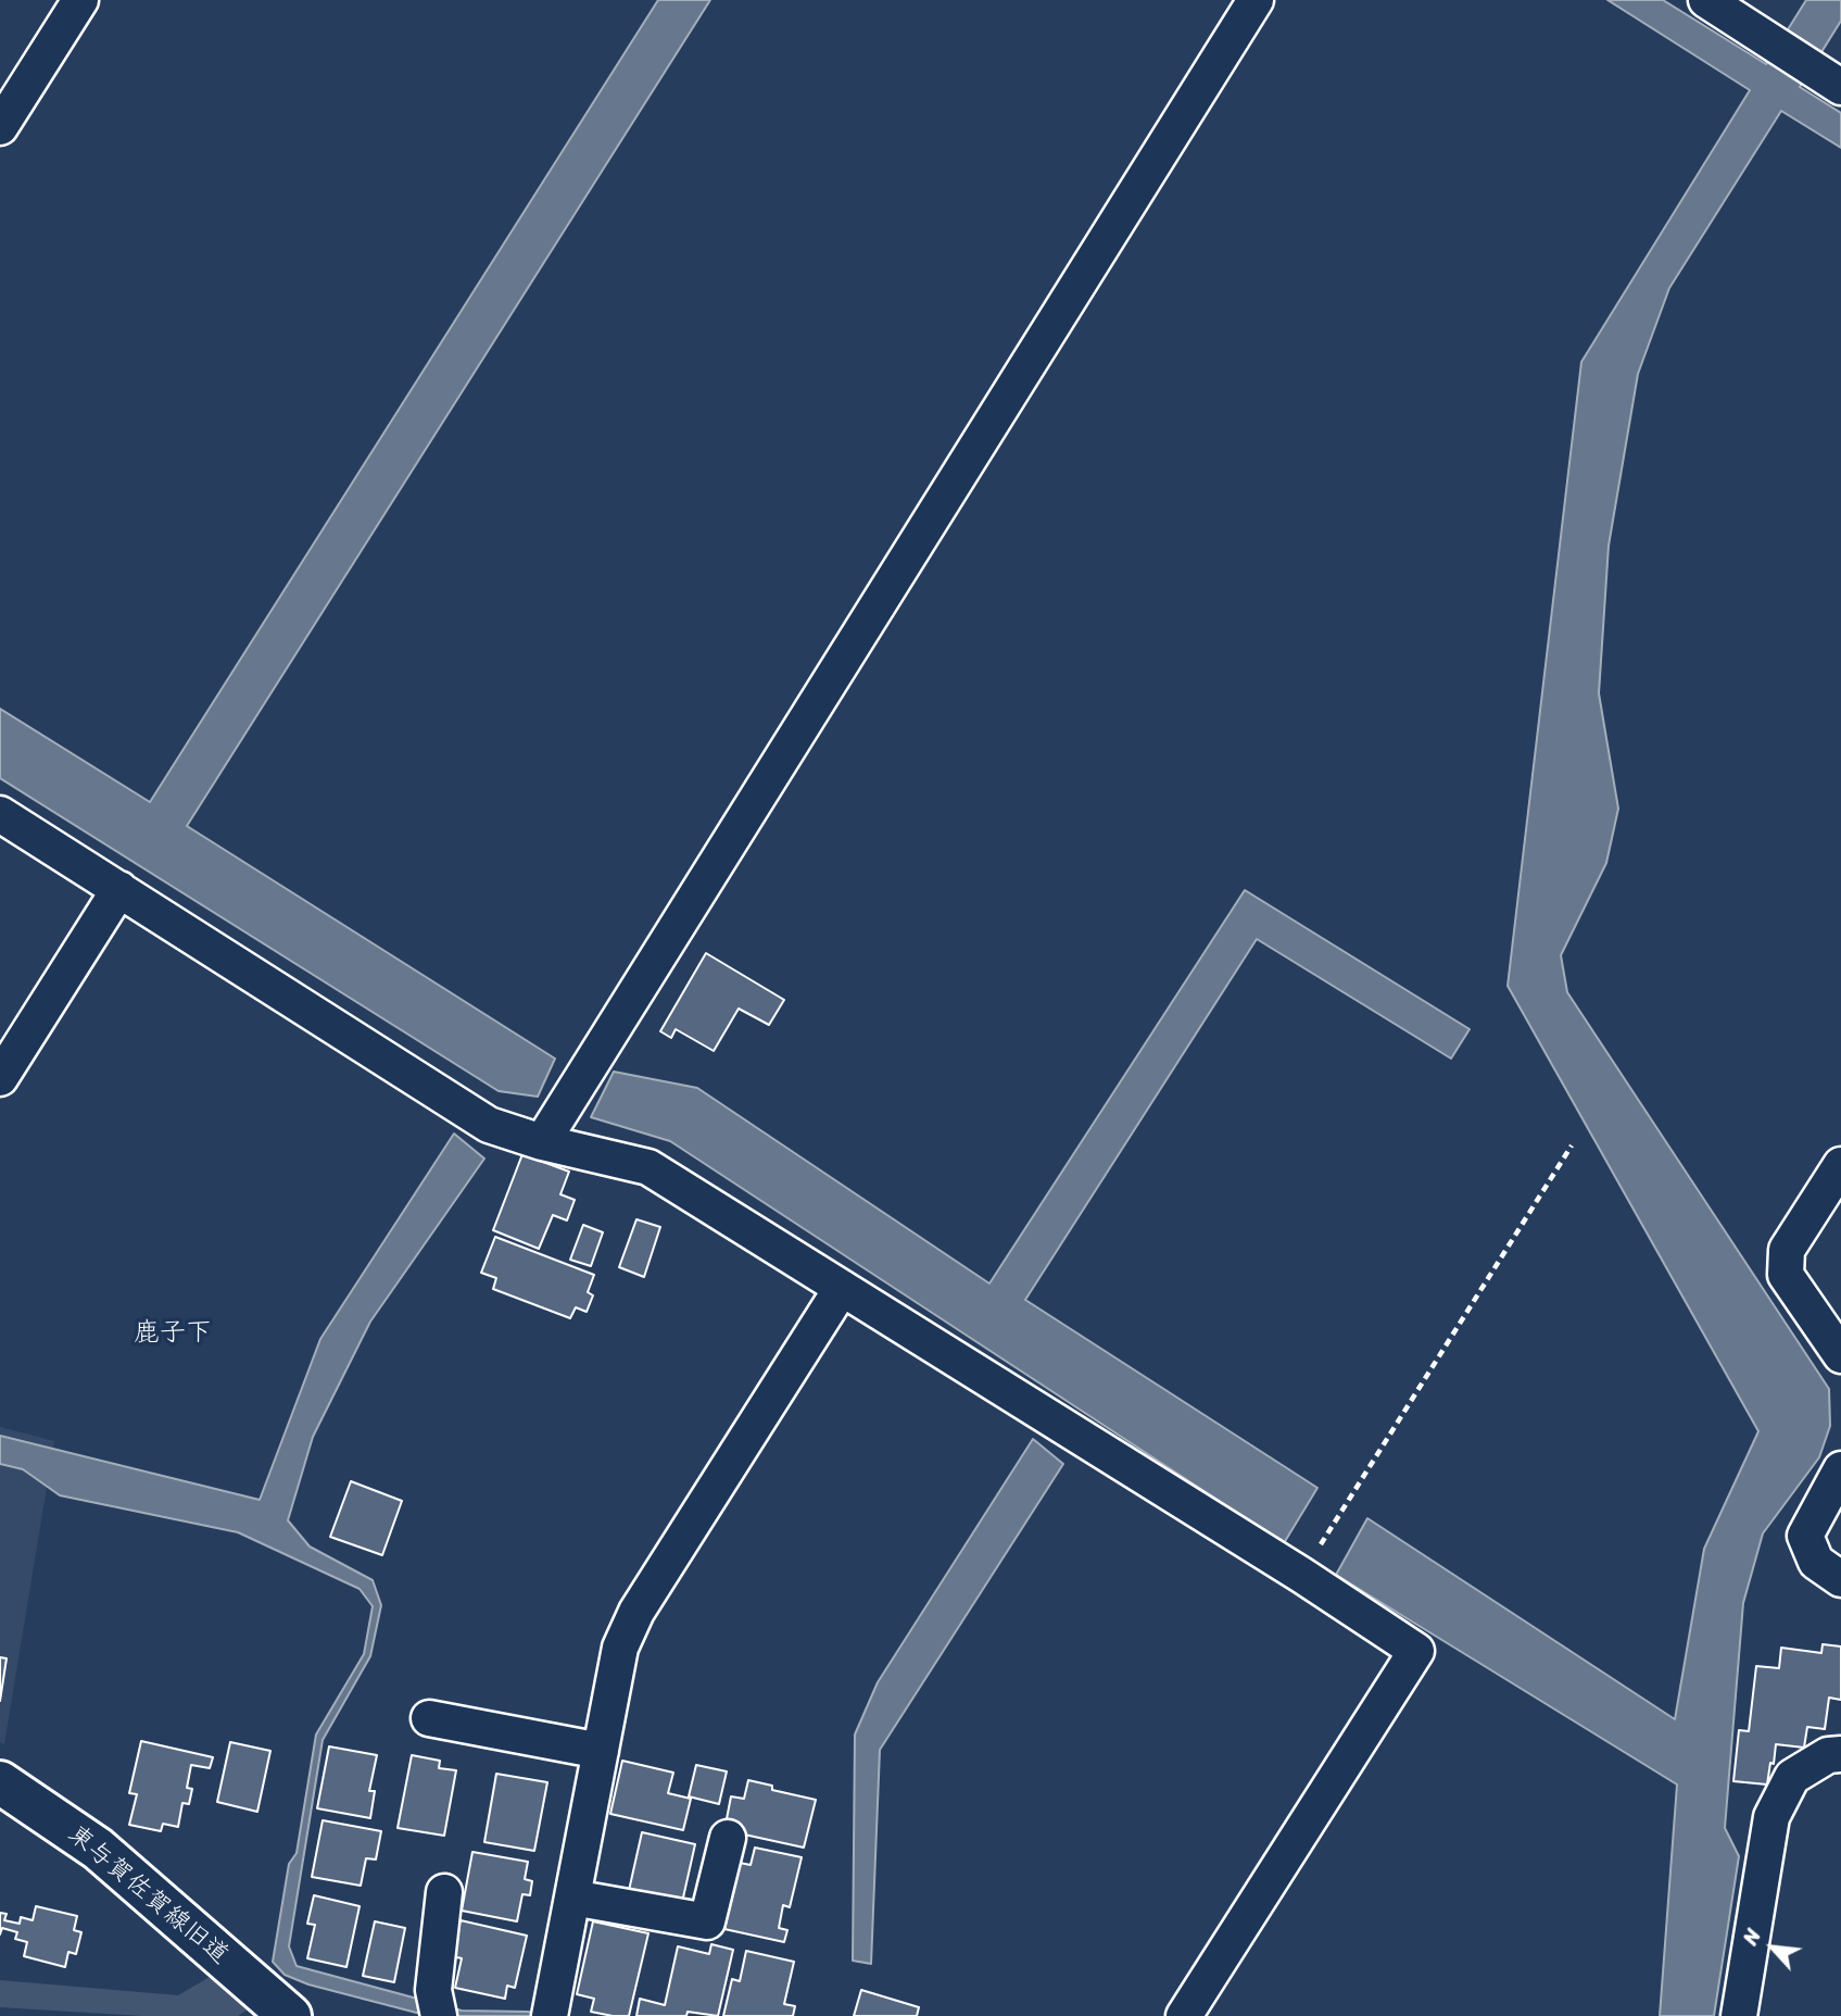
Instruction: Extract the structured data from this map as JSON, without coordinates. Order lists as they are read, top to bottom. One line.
{"streets":{"main road":["東与賀佐賀線旧道"]},"districts":["鹿子下"],"north":"top left"}
